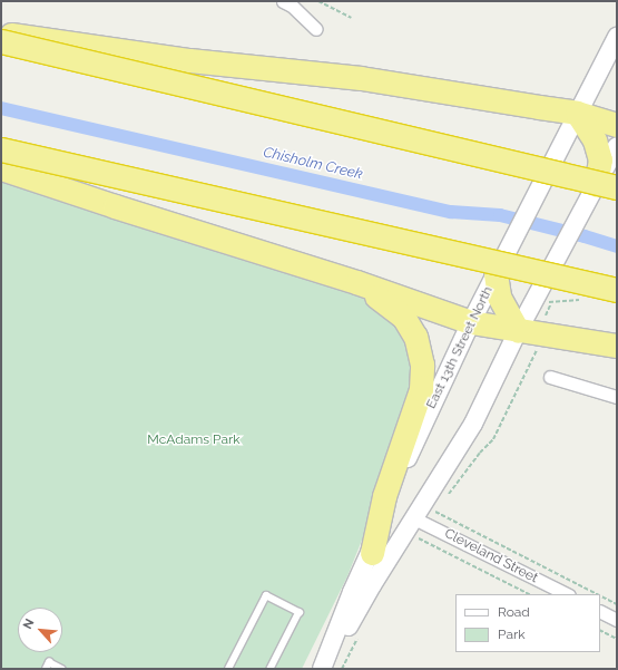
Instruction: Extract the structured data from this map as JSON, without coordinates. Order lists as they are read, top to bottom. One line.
{"streets":{"main road":["East 13th Street North"],"street":["Cleveland Street"]},"crossings":[["East 13th Street North","Cleveland Street"]],"water":["Chisholm Creek"],"parks":["McAdams Park"],"legend":["Road","Park"],"north":"top left"}
